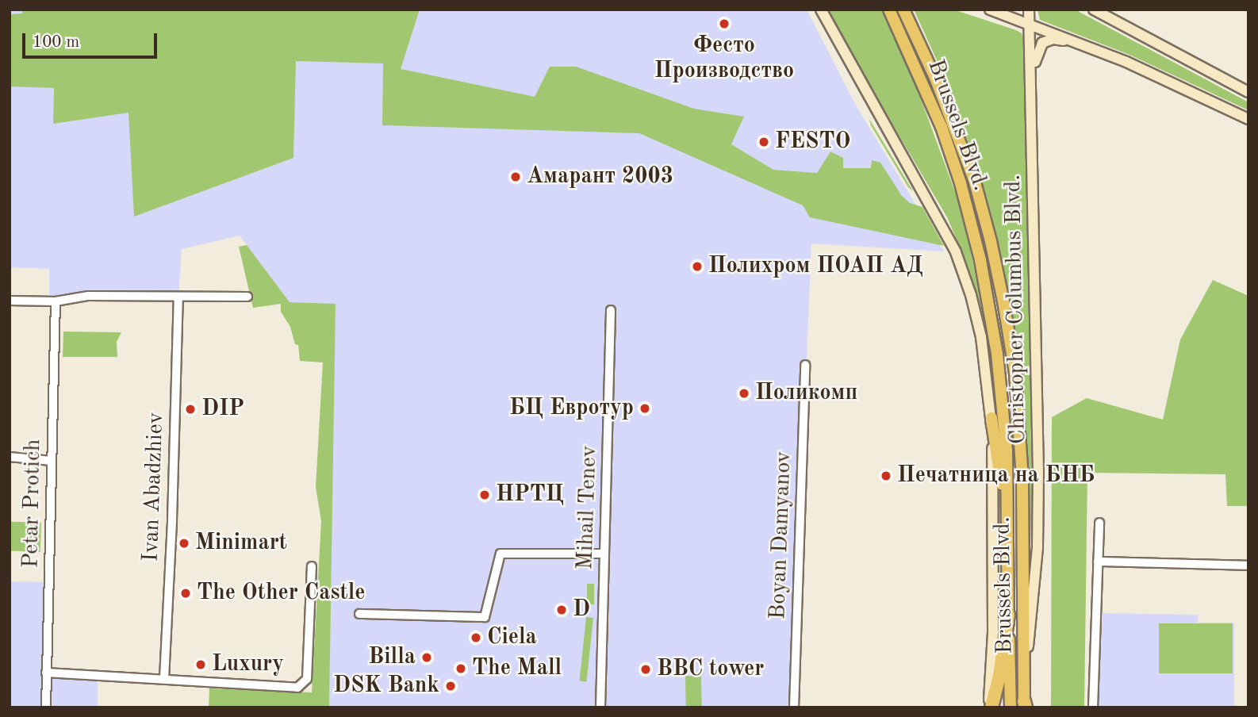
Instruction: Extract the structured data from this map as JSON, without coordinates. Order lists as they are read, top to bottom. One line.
{"streets":{"main road":["Brussels Blvd.","Christopher Columbus Blvd."],"street":["Ivan Abadzhiev","Petar Protich","Mihail Tenev","Boyan Damyanov"]},"crossings":[["Brussels Blvd.","Christopher Columbus Blvd."]],"places":["Фесто Производство","FESTO","Амарант 2003","Полихром ПОАП АД","Поликомп","БЦ Евротур","DIP","Печатница на БНБ","НРТЦ","Minimart","The Other Castle","D","Ciela","Billa","Luxury","The Mall","BBC tower","DSK Bank"],"scale_bar":"100 m"}
